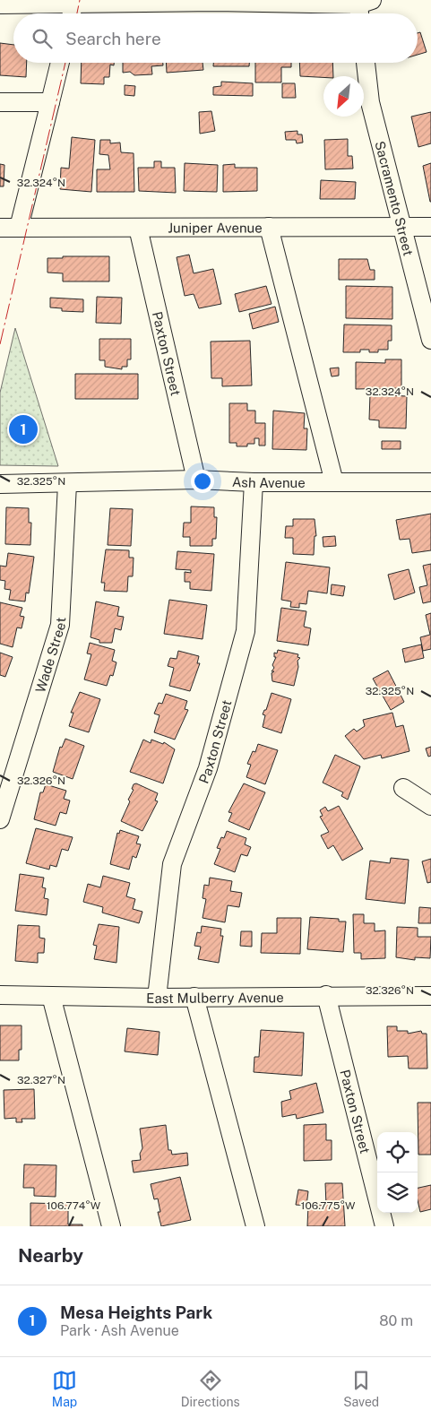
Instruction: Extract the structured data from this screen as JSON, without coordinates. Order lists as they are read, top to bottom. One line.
{"streets":{"street":["Sacramento Street","Juniper Avenue","Paxton Street","Ash Avenue","Wade Street","East Mulberry Avenue"]},"crossings":[["Sacramento Street","Juniper Avenue"],["Juniper Avenue","Paxton Street"],["Paxton Street","Ash Avenue"],["Paxton Street","East Mulberry Avenue"],["Ash Avenue","Wade Street"]],"north":"bottom left","page":{"search":"Search here","pins":"1","heading":"Nearby","list":[{"mark":"1","name":"Mesa Heights Park","note":"Park · Ash Avenue","value":"80 m"}],"nav":["Map","Directions","Saved"]},"coordinates":["32.324°N","32.325°N","32.326°N","32.327°N","106.774°W","106.775°W"]}
